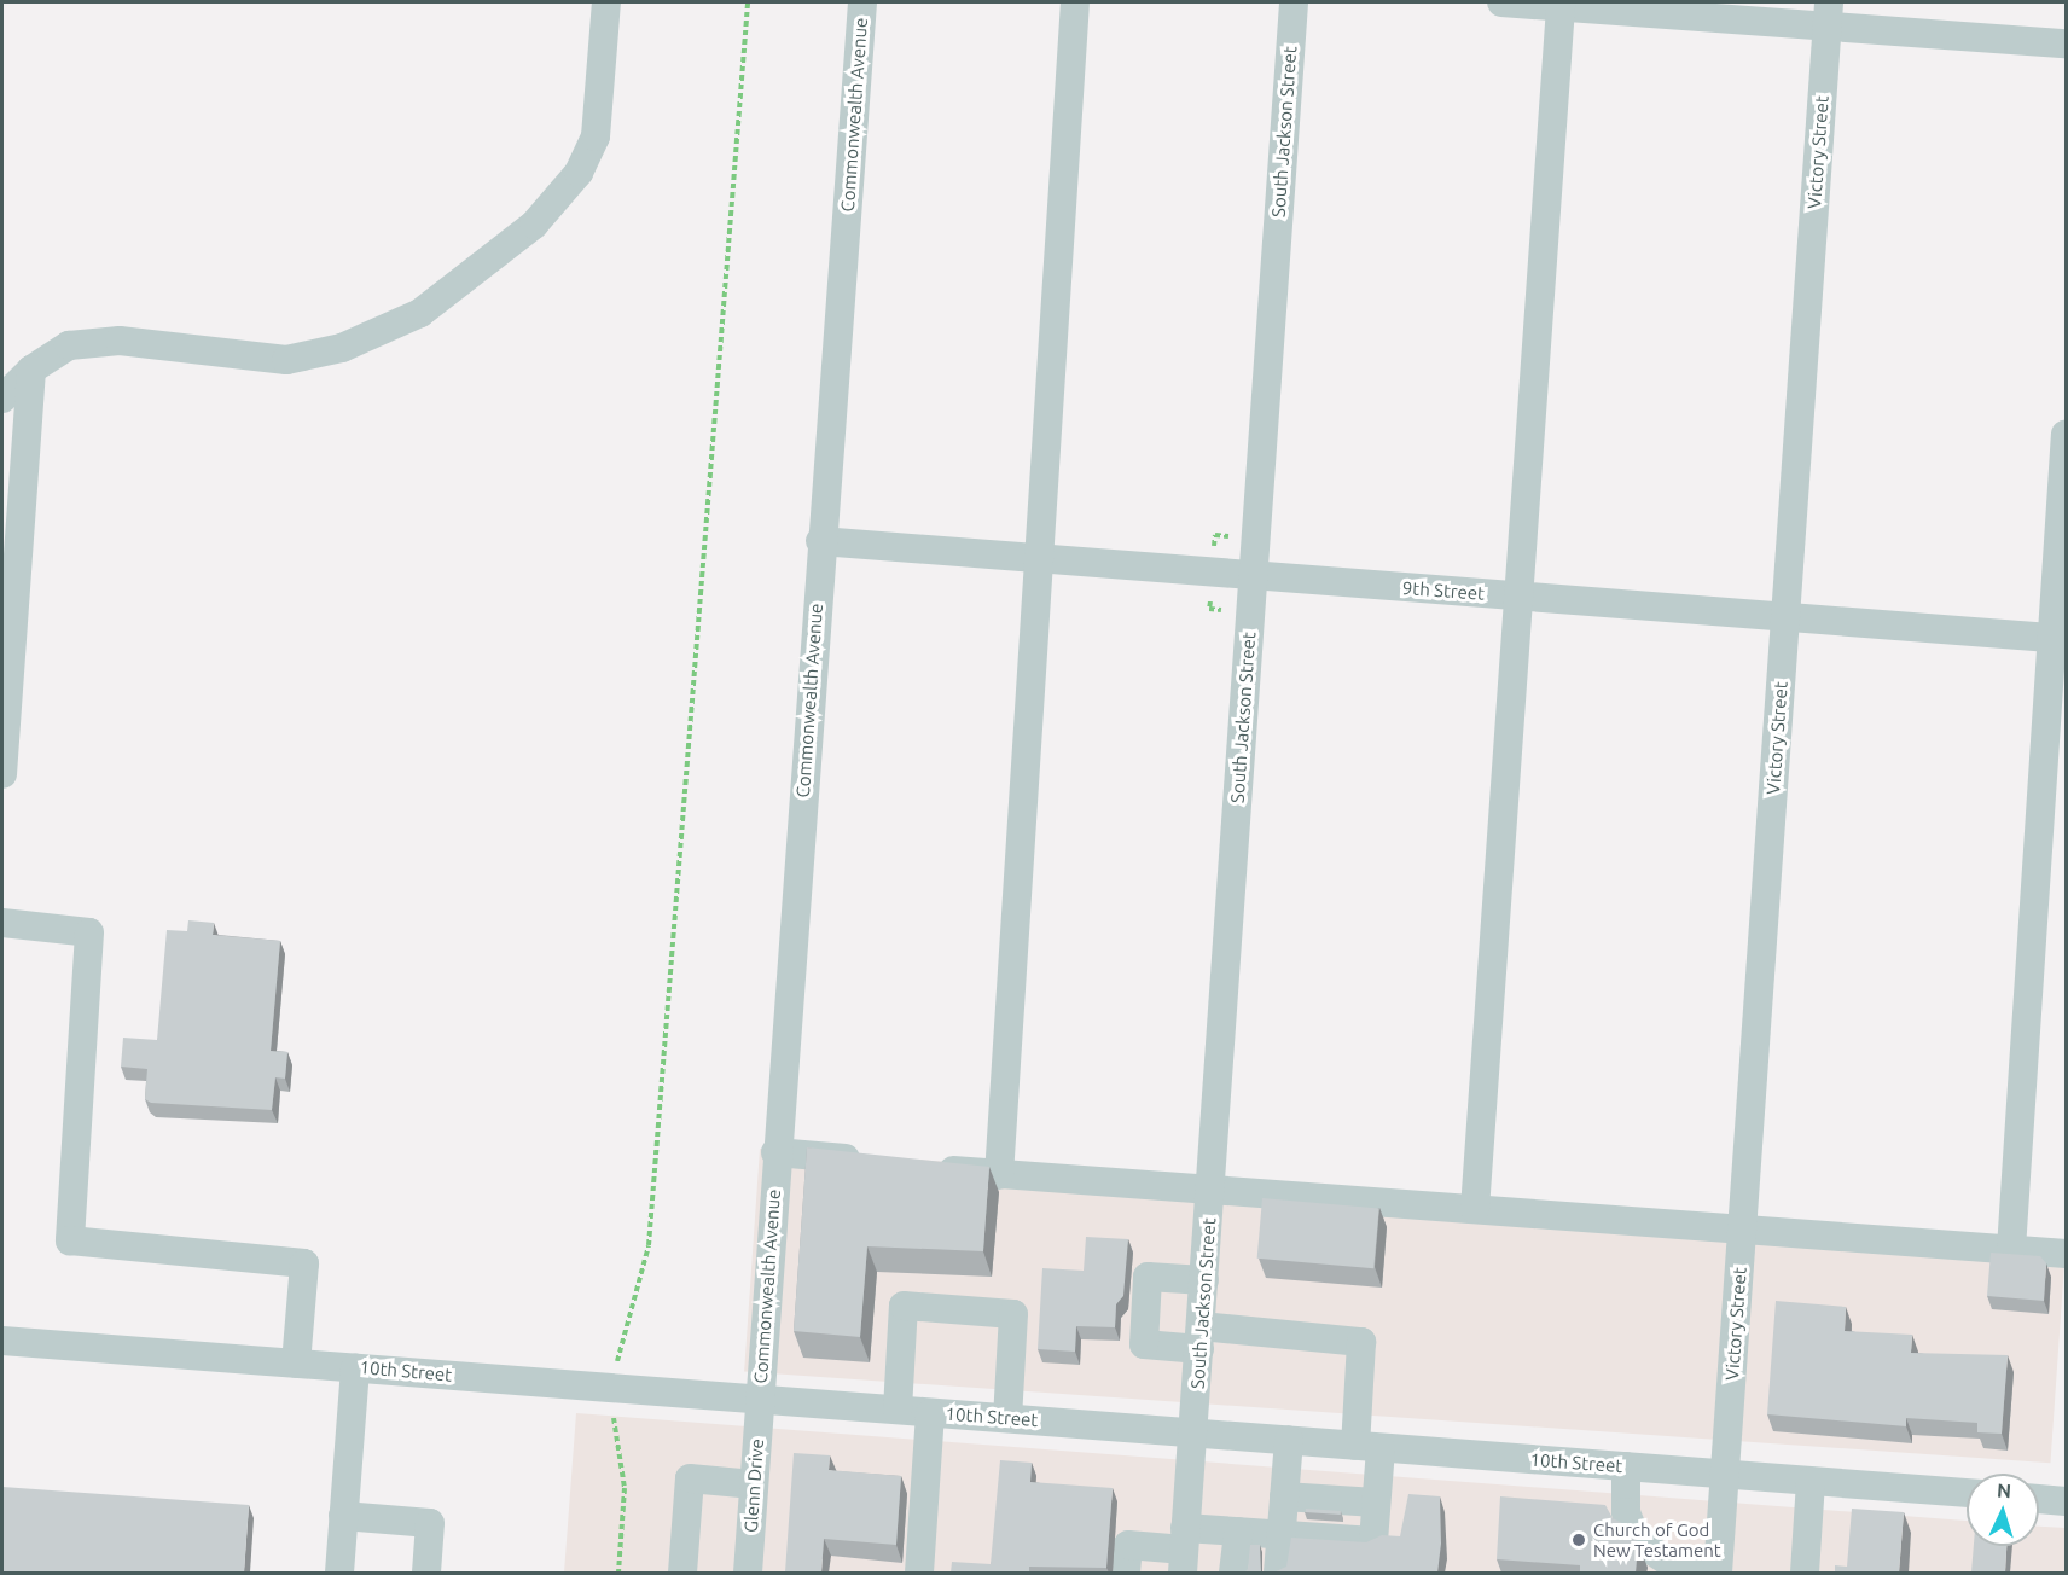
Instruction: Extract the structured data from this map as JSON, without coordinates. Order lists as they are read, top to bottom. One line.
{"streets":{"street":["Commonwealth Avenue","South Jackson Street","Victory Street","9th Street","10th Street","Glenn Drive"]},"crossings":[["Commonwealth Avenue","9th Street"],["Commonwealth Avenue","10th Street"],["Commonwealth Avenue","Glenn Drive"],["South Jackson Street","9th Street"],["South Jackson Street","10th Street"],["Victory Street","9th Street"],["Victory Street","10th Street"],["10th Street","Glenn Drive"]],"places":["Church of God New Testament"],"north":"top"}
